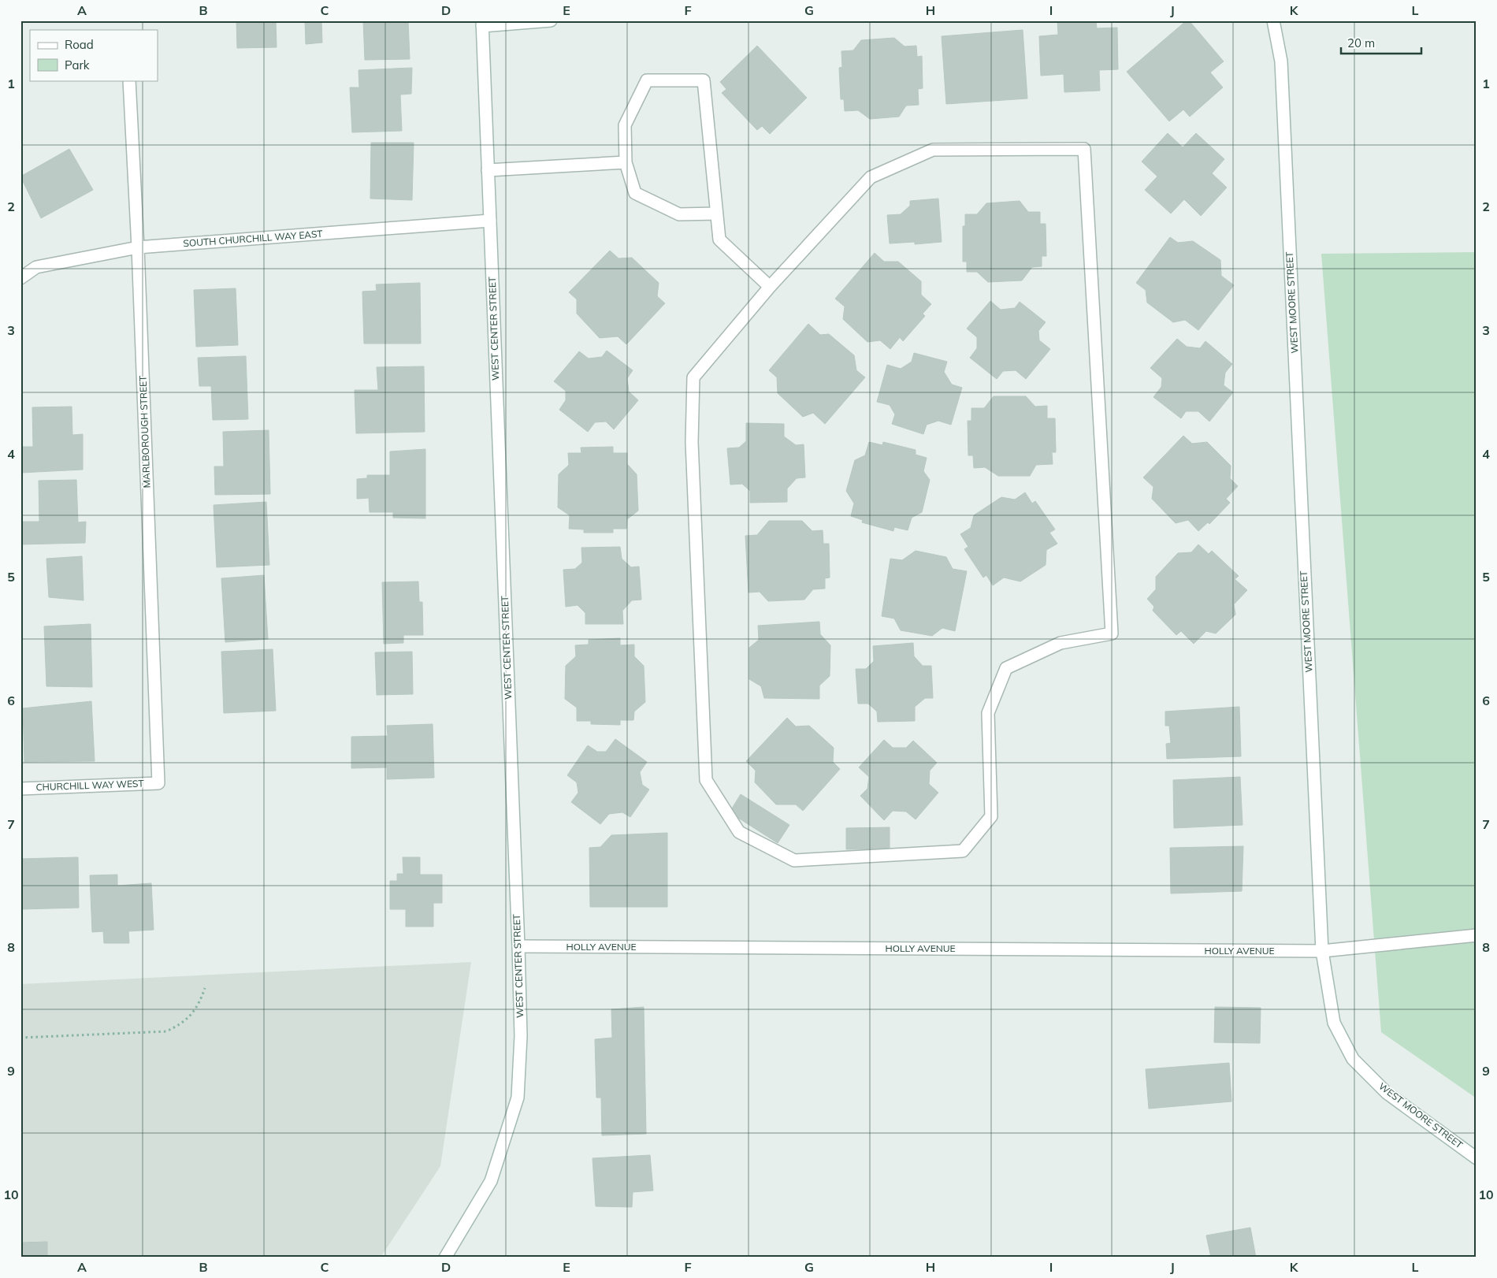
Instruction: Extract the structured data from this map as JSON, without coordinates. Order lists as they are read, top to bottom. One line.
{"streets":{"street":["SOUTH CHURCHILL WAY EAST","WEST MOORE STREET","WEST CENTER STREET","MARLBOROUGH STREET","CHURCHILL WAY WEST","HOLLY AVENUE"]},"crossings":[["SOUTH CHURCHILL WAY EAST","WEST CENTER STREET"],["SOUTH CHURCHILL WAY EAST","MARLBOROUGH STREET"],["WEST MOORE STREET","HOLLY AVENUE"],["WEST CENTER STREET","HOLLY AVENUE"],["MARLBOROUGH STREET","CHURCHILL WAY WEST"]],"legend":["Road","Park"],"scale_bar":"20 m","grid":{"columns":["A","B","C","D","E","F","G","H","I","J","K","L"],"rows":["1","2","3","4","5","6","7","8","9","10"]}}
